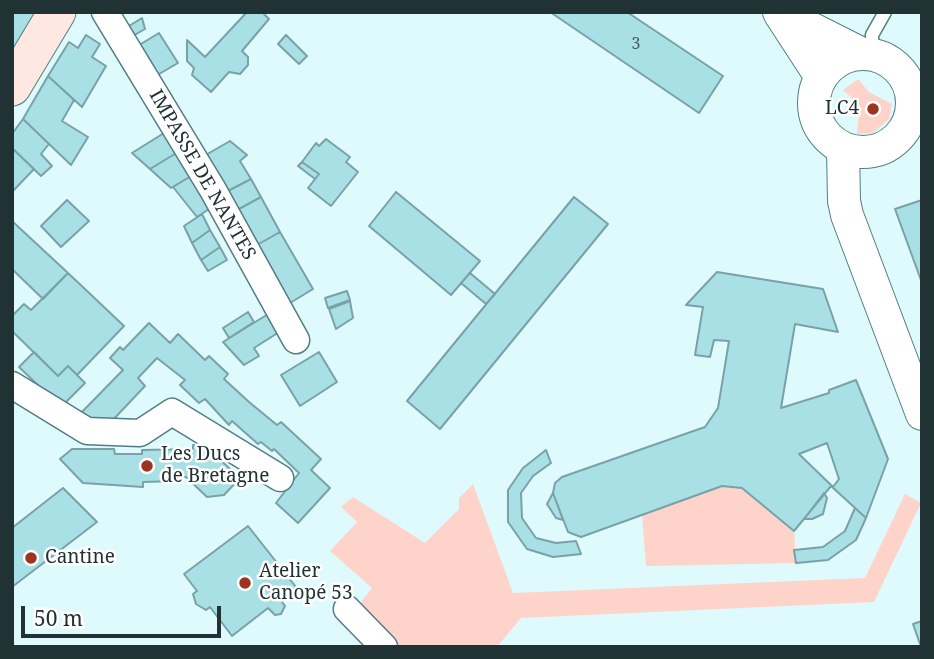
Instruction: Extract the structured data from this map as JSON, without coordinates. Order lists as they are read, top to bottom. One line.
{"streets":{"street":["IMPASSE DE NANTES"]},"places":["LC4","Les Ducs de Bretagne","Cantine","Atelier Canopé 53"],"house_numbers":["3"],"scale_bar":"50 m"}
